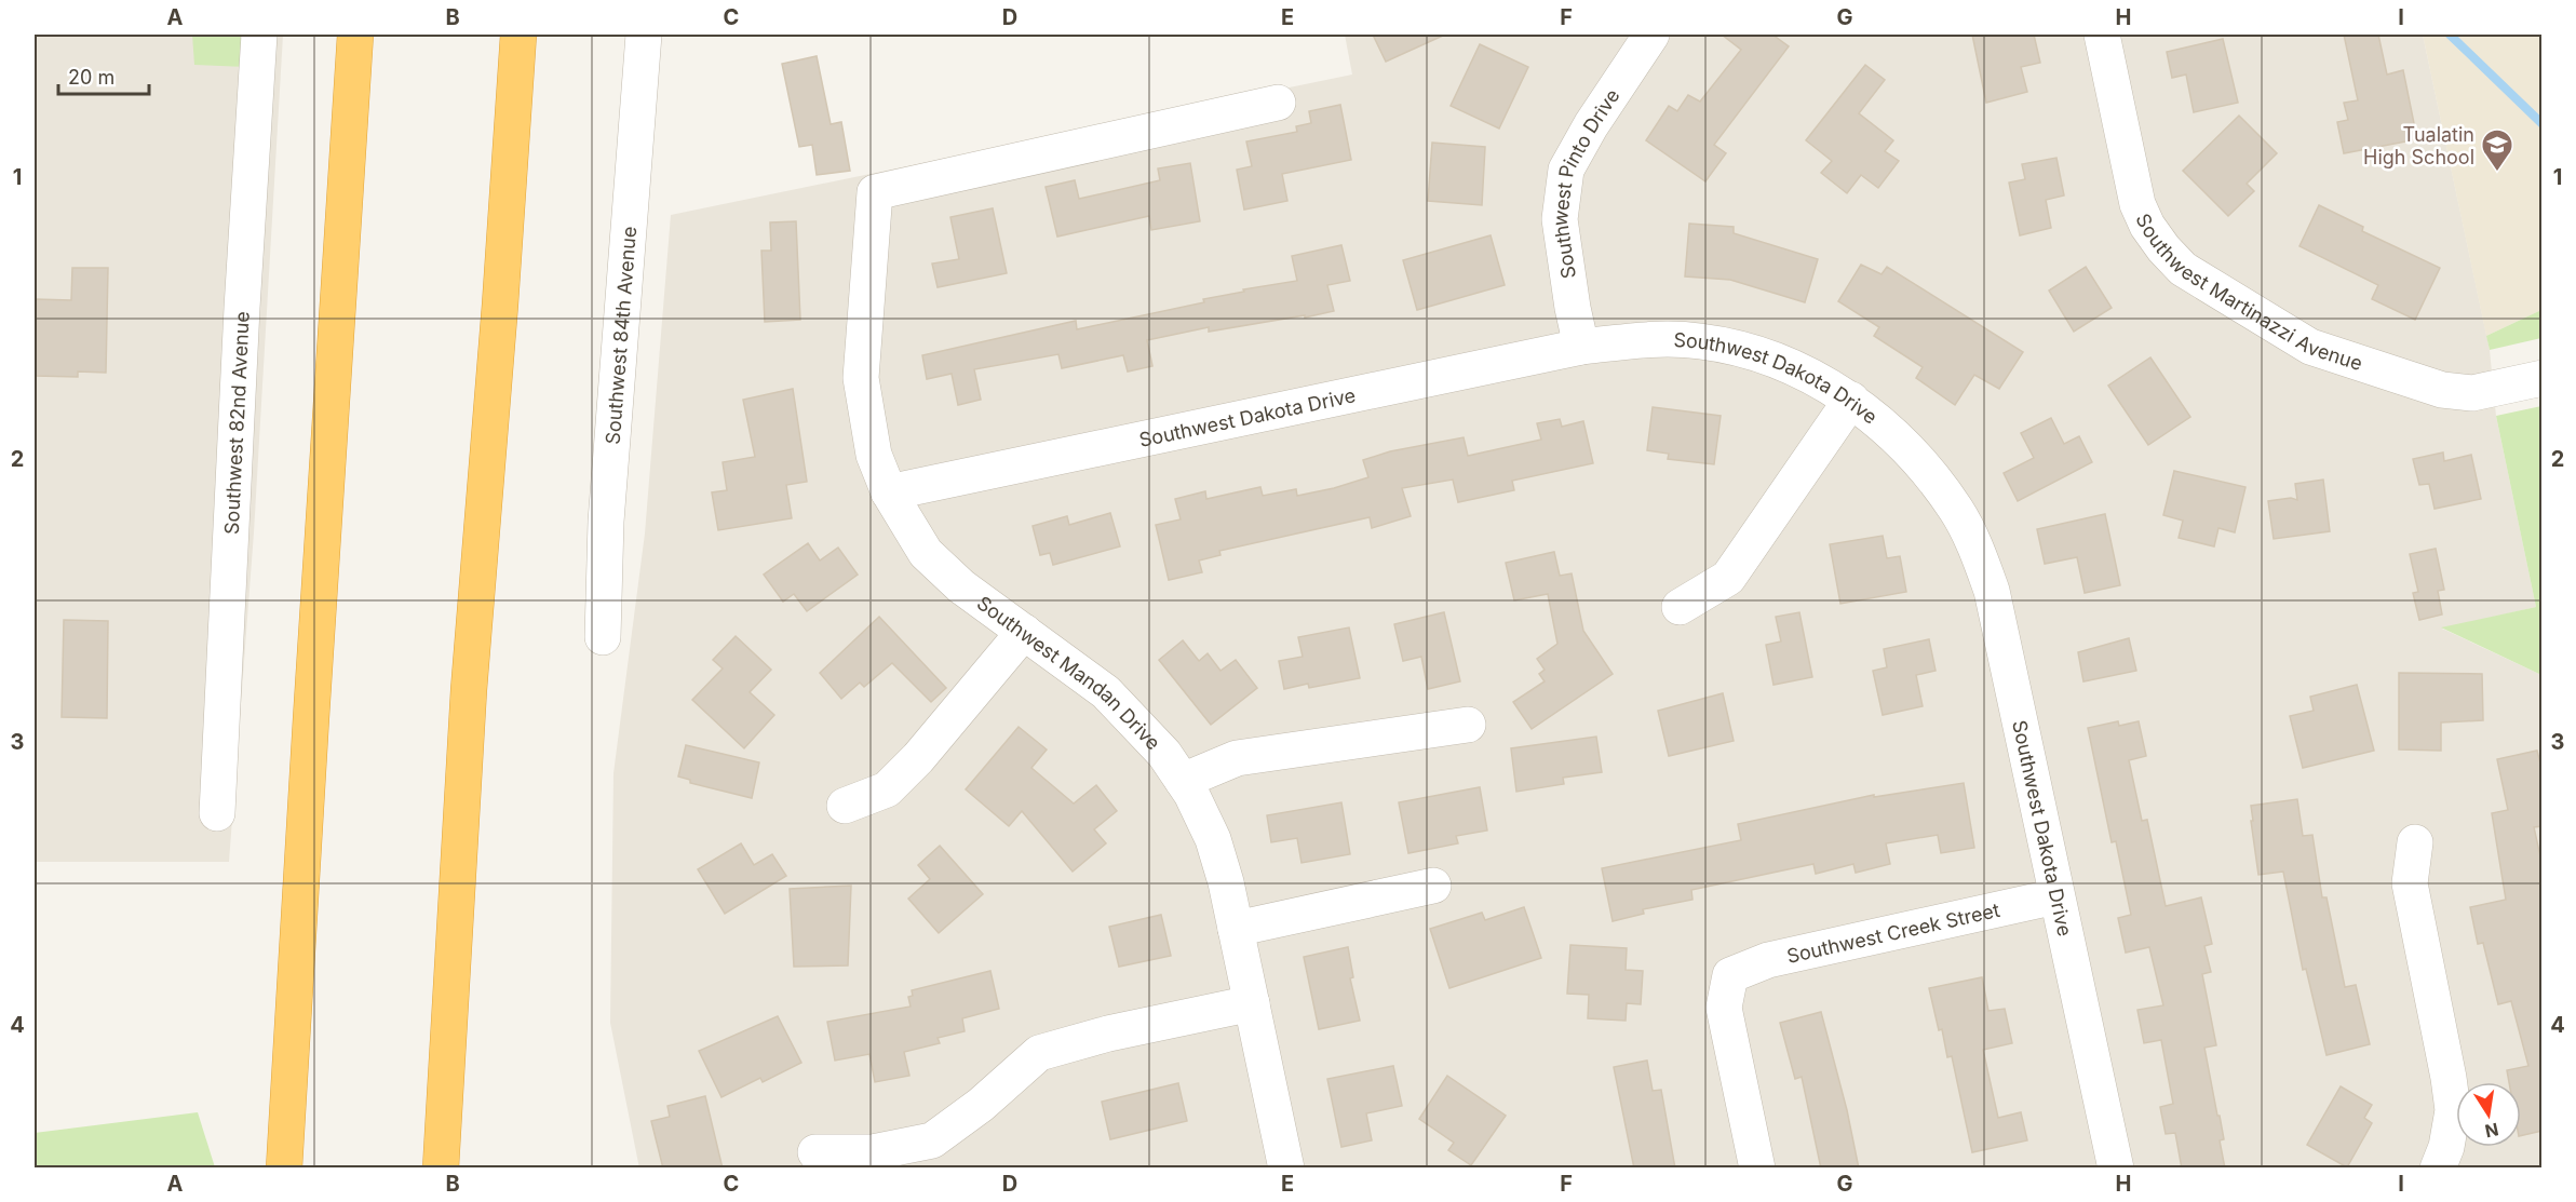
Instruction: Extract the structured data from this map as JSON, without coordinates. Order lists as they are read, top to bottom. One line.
{"streets":{"street":["Southwest Pinto Drive","Southwest Martinazzi Avenue","Southwest 84th Avenue","Southwest Dakota Drive","Southwest 82nd Avenue","Southwest Mandan Drive","Southwest Creek Street"]},"crossings":[["Southwest Pinto Drive","Southwest Dakota Drive"],["Southwest Dakota Drive","Southwest Mandan Drive"],["Southwest Dakota Drive","Southwest Creek Street"]],"places":{"school or university":["Tualatin High School"]},"scale_bar":"20 m","north":"bottom","grid":{"columns":["A","B","C","D","E","F","G","H","I"],"rows":["1","2","3","4"]}}
